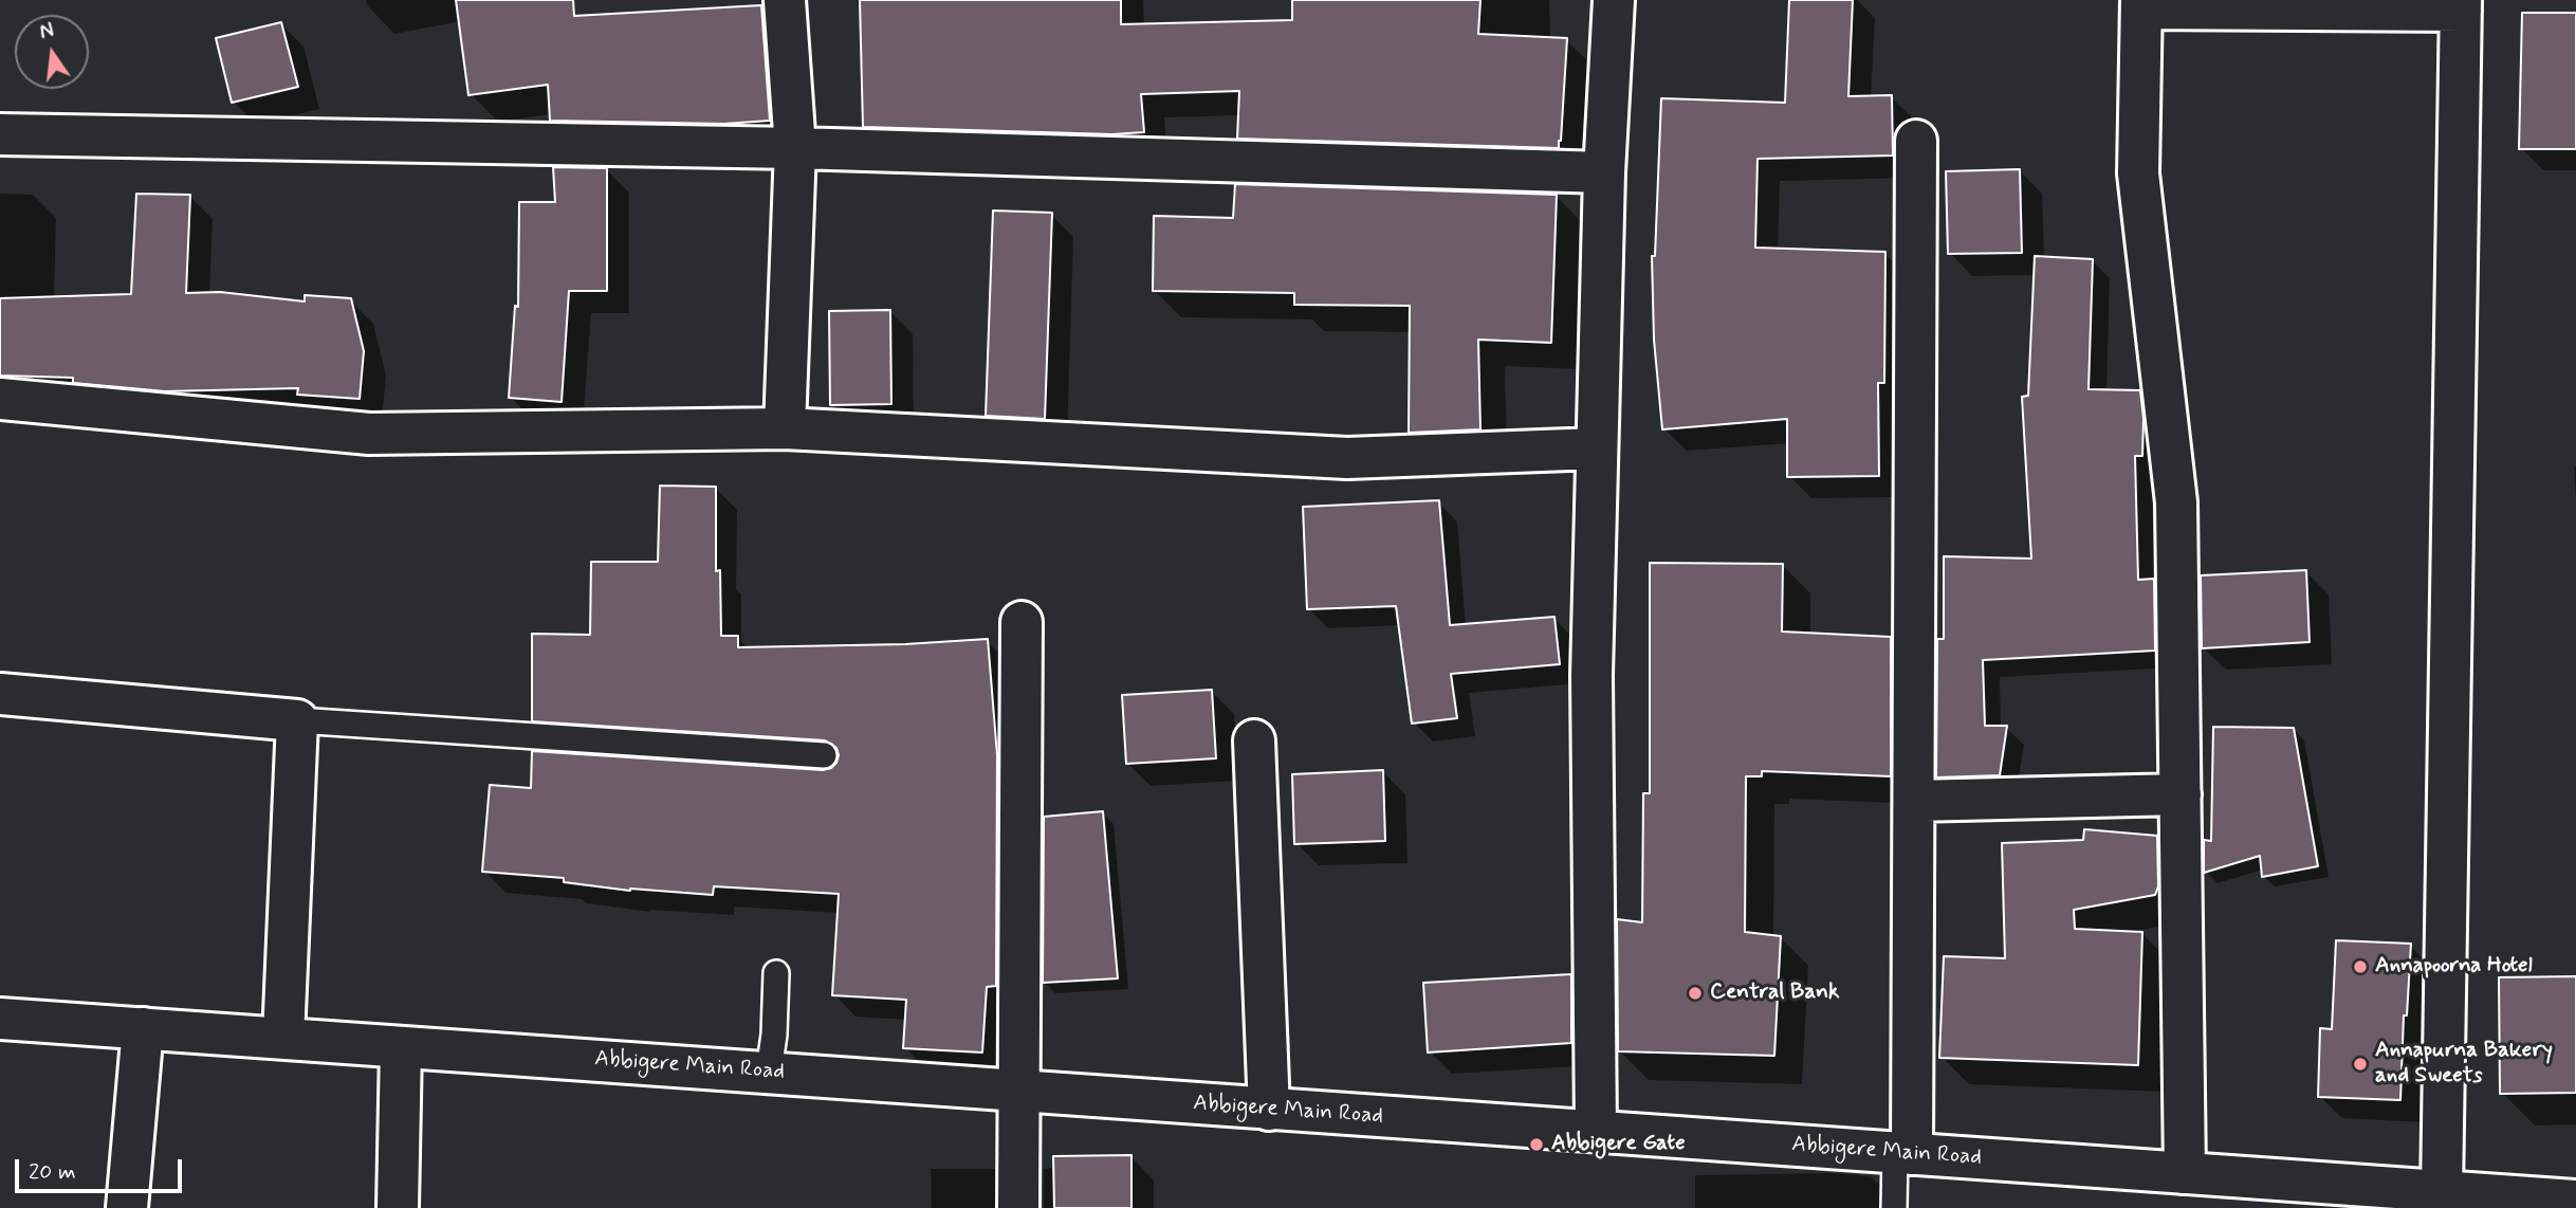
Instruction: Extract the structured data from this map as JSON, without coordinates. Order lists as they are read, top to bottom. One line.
{"streets":{"street":["Abbigere Main Road"]},"places":["Annapoorna Hotel","Central Bank","Annapurna Bakery and Sweets","Abbigere Gate"],"scale_bar":"20 m","north":"top"}
